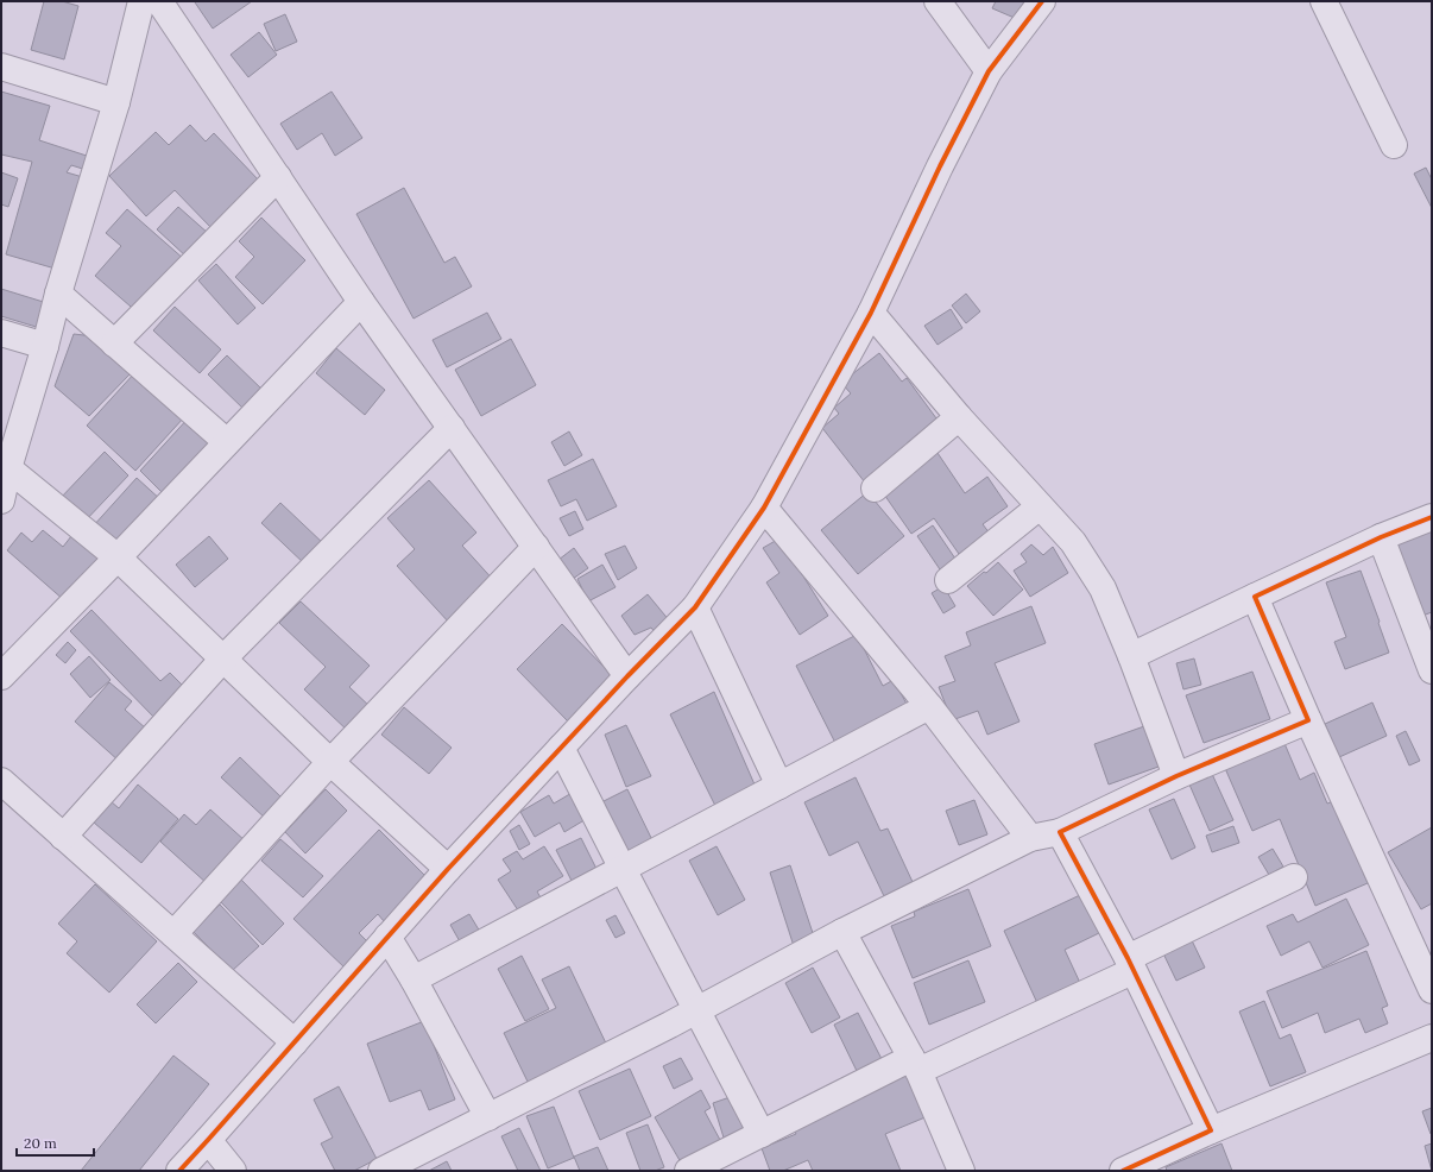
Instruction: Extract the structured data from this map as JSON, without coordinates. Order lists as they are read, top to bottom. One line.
{"scale_bar":"20 m"}
